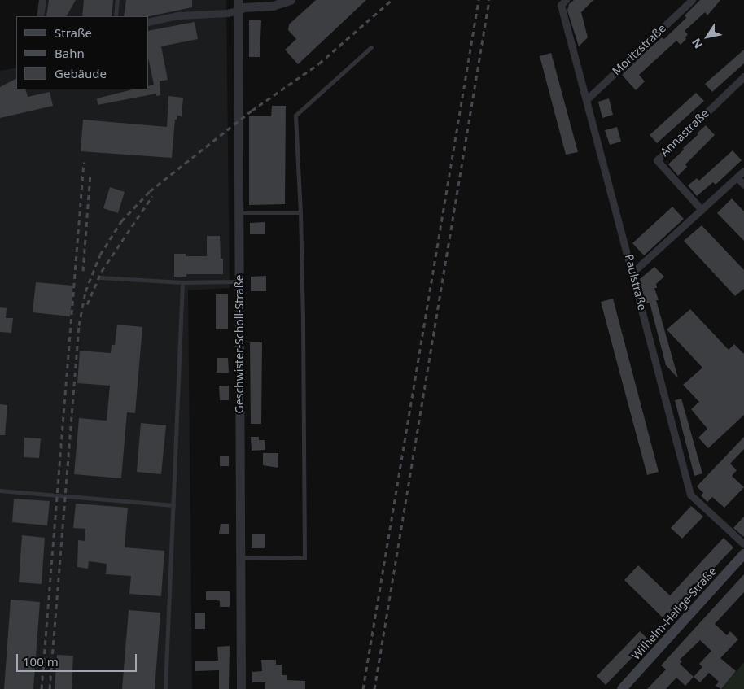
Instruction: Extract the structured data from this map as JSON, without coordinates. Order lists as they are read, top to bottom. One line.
{"streets":{"main road":["Wilhelm-Hellge-Straße"],"street":["Moritzstraße","Annastraße","Paulstraße","Geschwister-Scholl-Straße"]},"crossings":[["Moritzstraße","Paulstraße"]],"legend":["Straße","Bahn","Gebäude"],"scale_bar":"100 m","north":"bottom left"}
